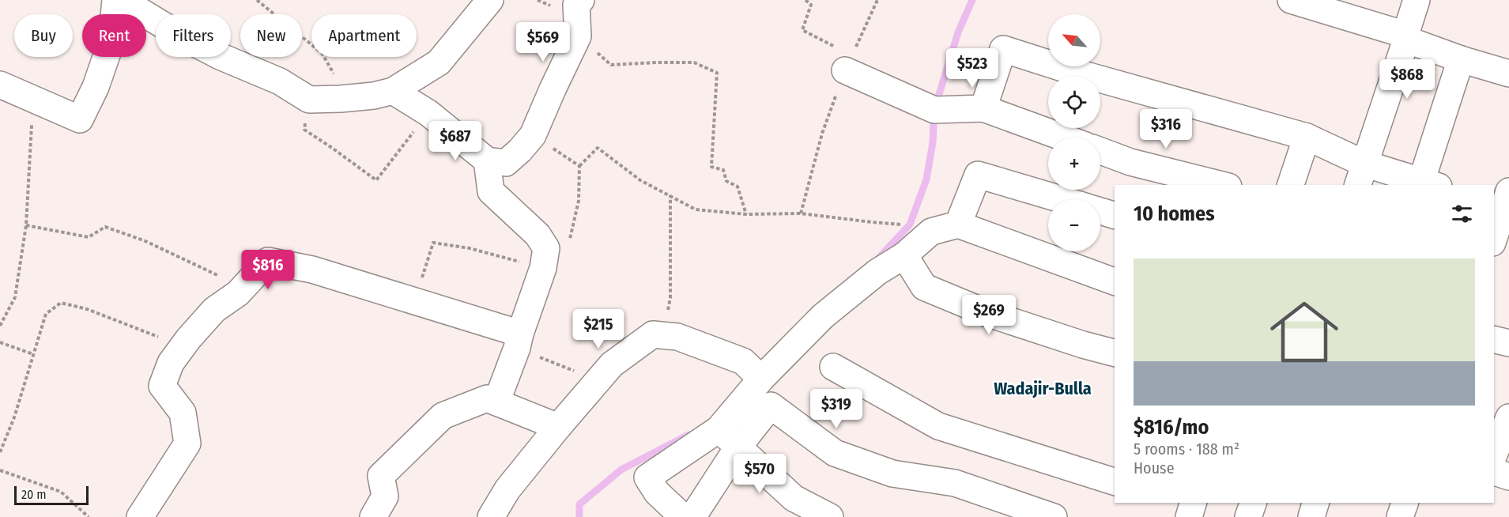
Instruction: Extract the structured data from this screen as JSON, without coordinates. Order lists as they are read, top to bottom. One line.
{"districts":["Wadajir-Bulla"],"scale_bar":"20 m","north":"top left","page":{"map_buttons":["+","−"],"chip":["Buy","Rent","Filters","New","Apartment"],"price":["$569","$523","$868","$316","$687","$816","$269","$215","$319","$570"],"heading":"10 homes","list":[{"name":"$816/mo","note":"5 rooms · 188 m² · House"}],"scale":"20 m"}}
